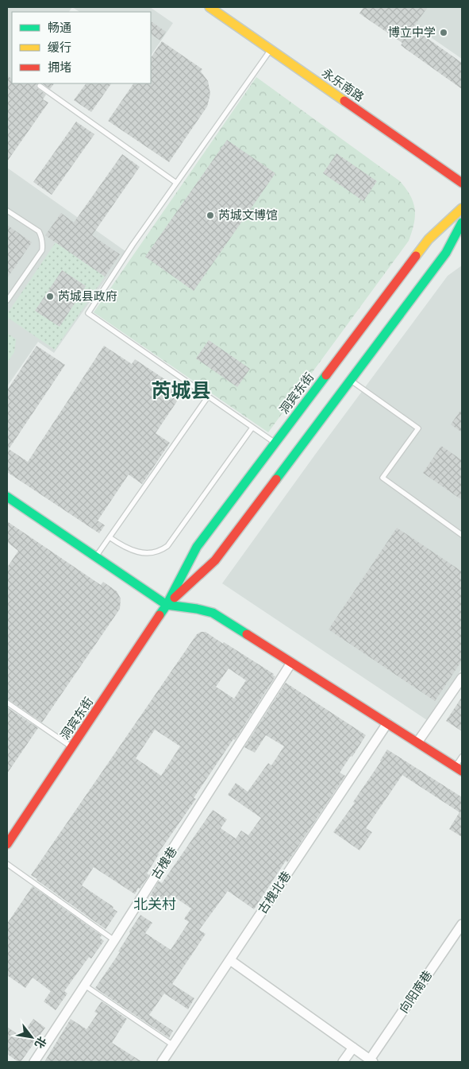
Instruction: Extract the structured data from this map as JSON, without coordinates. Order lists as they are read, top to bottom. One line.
{"streets":{"main road":["永乐南路","洞宾东街"],"street":["古槐巷","古槐北巷","向阳南巷"]},"districts":["芮城县","北关村"],"places":["博立中学","芮城文博馆","芮城县政府"],"legend":["畅通","缓行","拥堵"],"north":"bottom right"}
